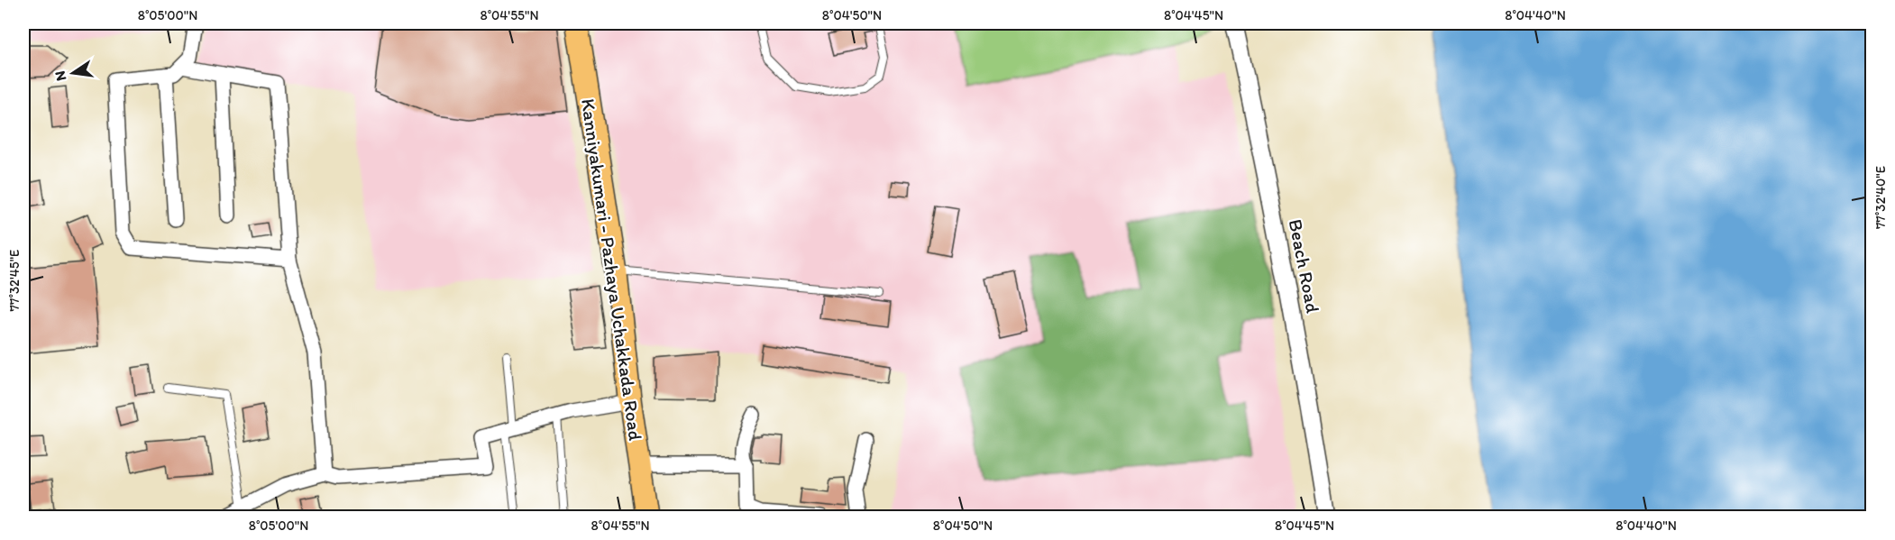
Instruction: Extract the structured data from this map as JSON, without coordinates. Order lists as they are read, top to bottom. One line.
{"streets":{"main road":["Kanniyakumari - Pazhaya Uchakkada Road"],"street":["Beach Road"]},"north":"left","coordinates":["8°05'00\"N","8°04'55\"N","8°04'50\"N","8°04'45\"N","8°04'40\"N","77°32'40\"E","77°32'45\"E"]}
